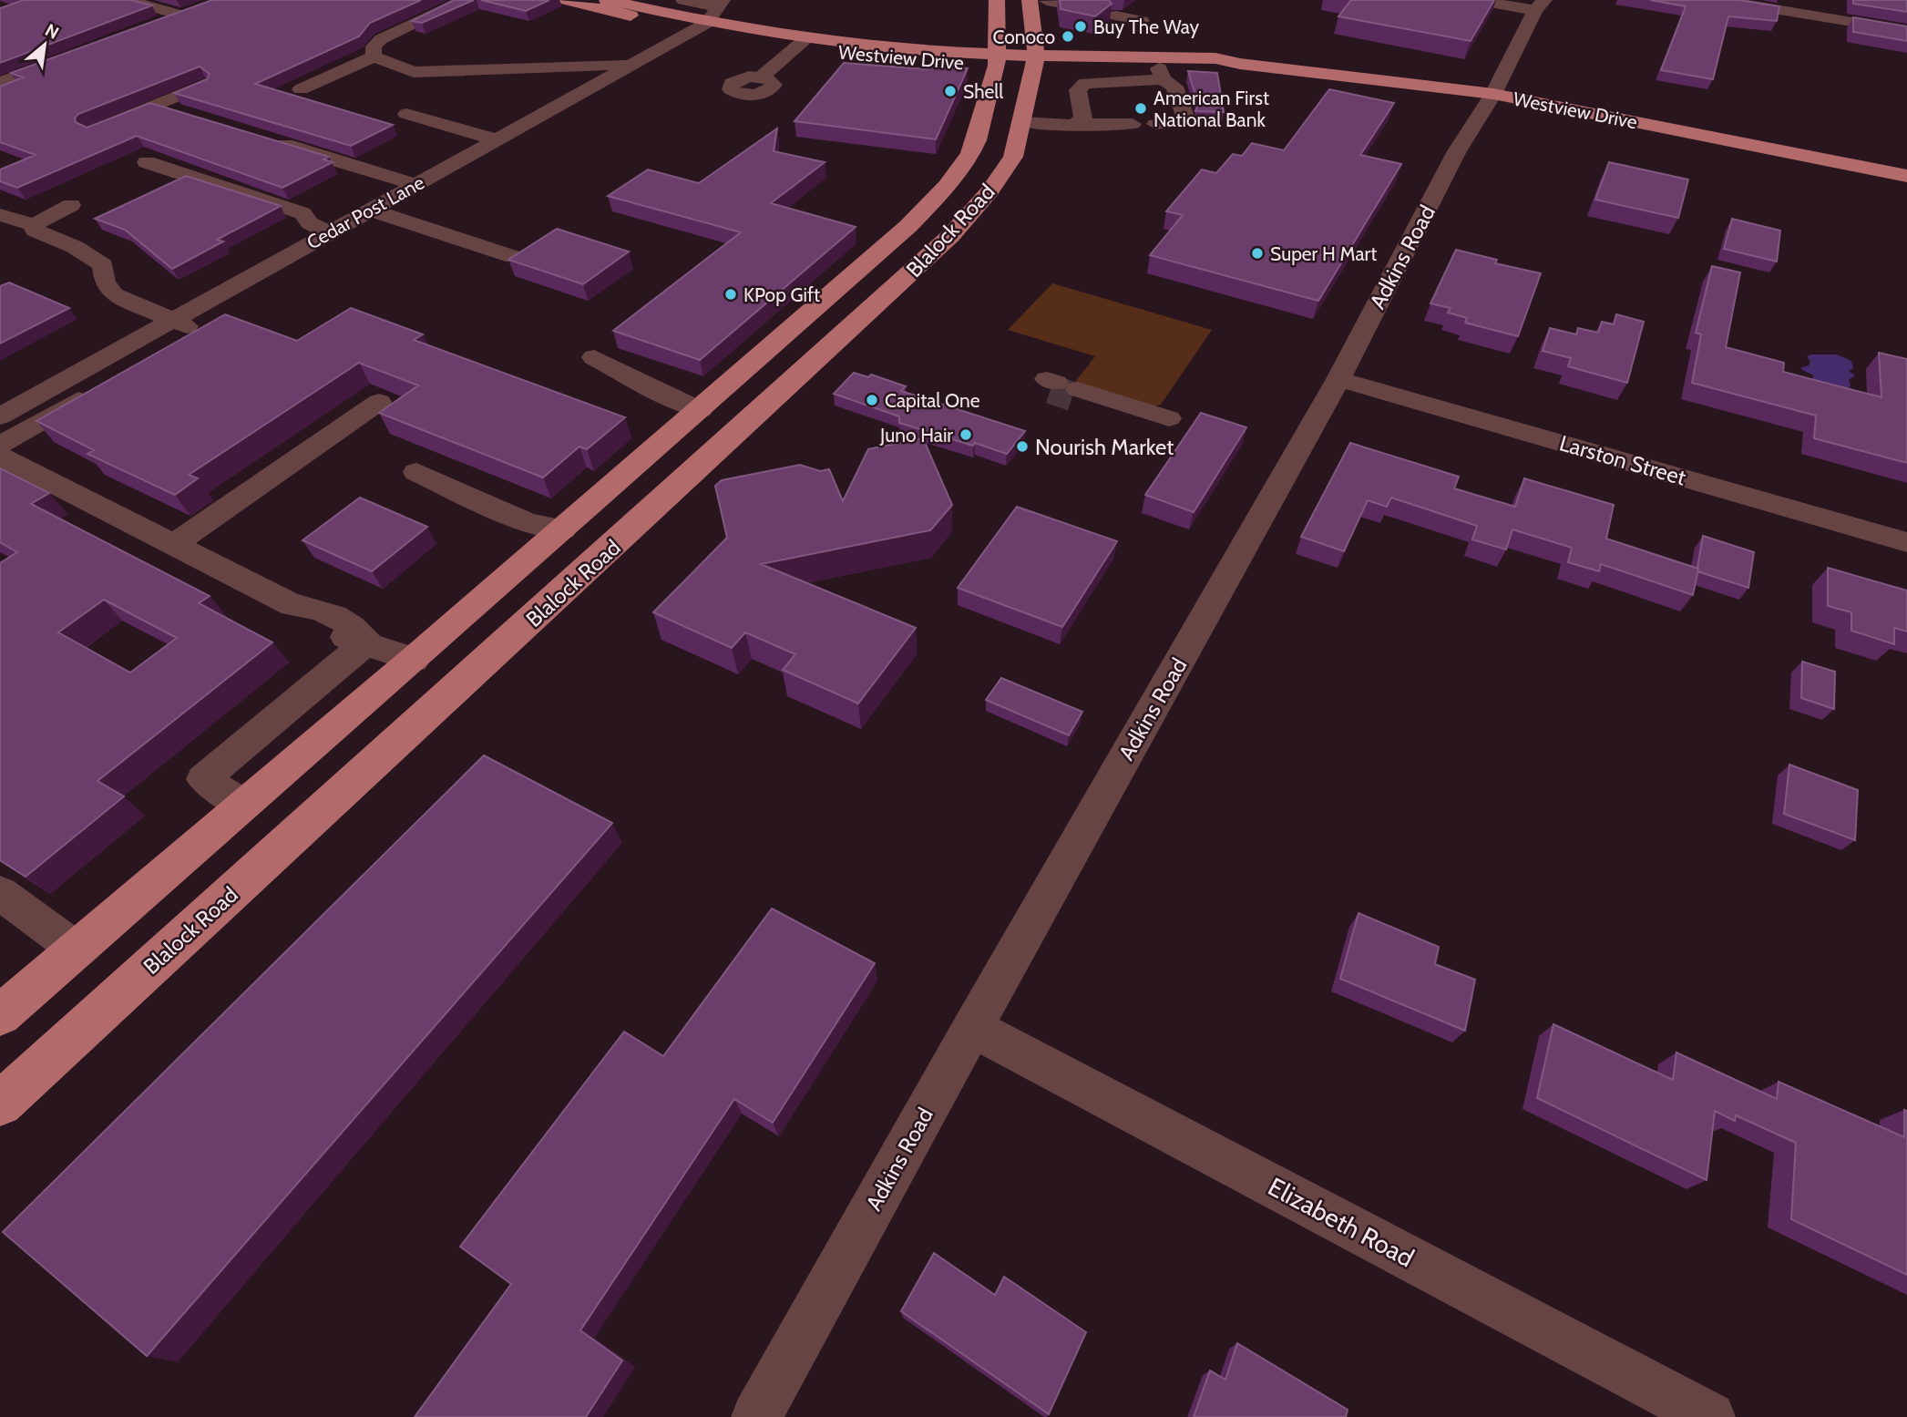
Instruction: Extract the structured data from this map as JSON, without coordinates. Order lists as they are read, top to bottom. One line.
{"streets":{"main road":["Westview Drive","Blalock Road"],"street":["Cedar Post Lane","Adkins Road","Larston Street","Elizabeth Road"]},"crossings":[["Westview Drive","Cedar Post Lane"],["Westview Drive","Blalock Road"],["Westview Drive","Adkins Road"],["Adkins Road","Larston Street"],["Adkins Road","Elizabeth Road"]],"places":["Buy The Way","Conoco","Shell","American First National Bank","Super H Mart","KPop Gift","Capital One","Juno Hair","Nourish Market"],"north":"top right"}
